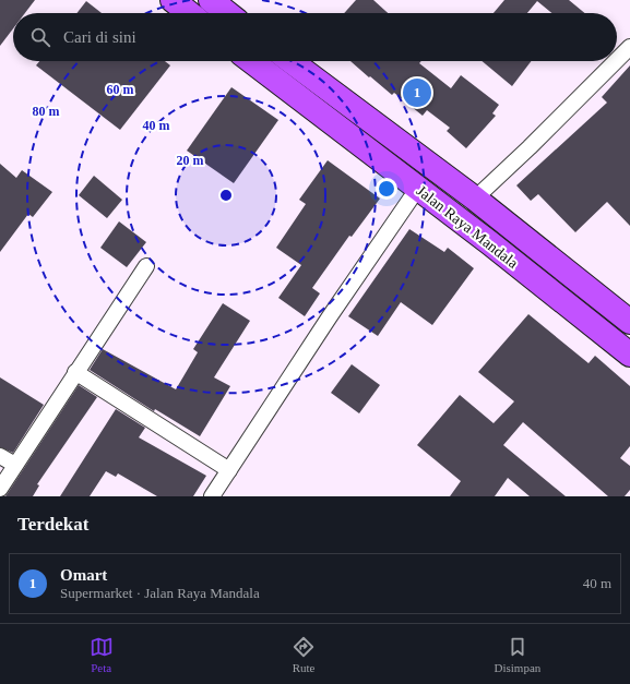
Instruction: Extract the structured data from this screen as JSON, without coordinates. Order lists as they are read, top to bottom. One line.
{"streets":{"highway":["Jalan Raya Mandala"]},"page":{"search":"Cari di sini","pins":"1","heading":"Terdekat","list":[{"mark":"1","name":"Omart","note":"Supermarket · Jalan Raya Mandala","value":"40 m"}],"nav":["Peta","Rute","Disimpan"]},"rings":["60 m","80 m","40 m","20 m"]}
